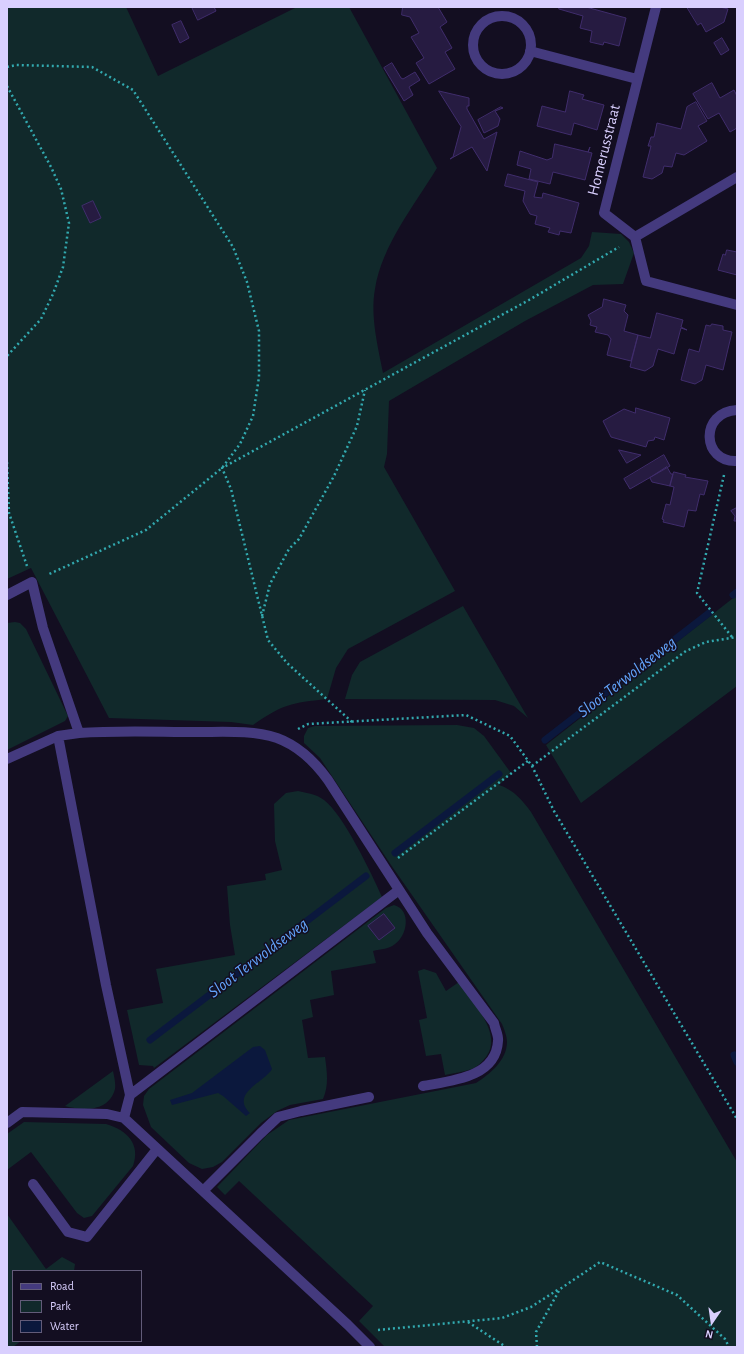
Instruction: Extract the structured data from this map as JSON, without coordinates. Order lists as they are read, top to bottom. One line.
{"streets":{"street":["Homerusstraat"]},"water":["Sloot Terwoldseweg"],"legend":["Road","Park","Water"],"north":"bottom"}
